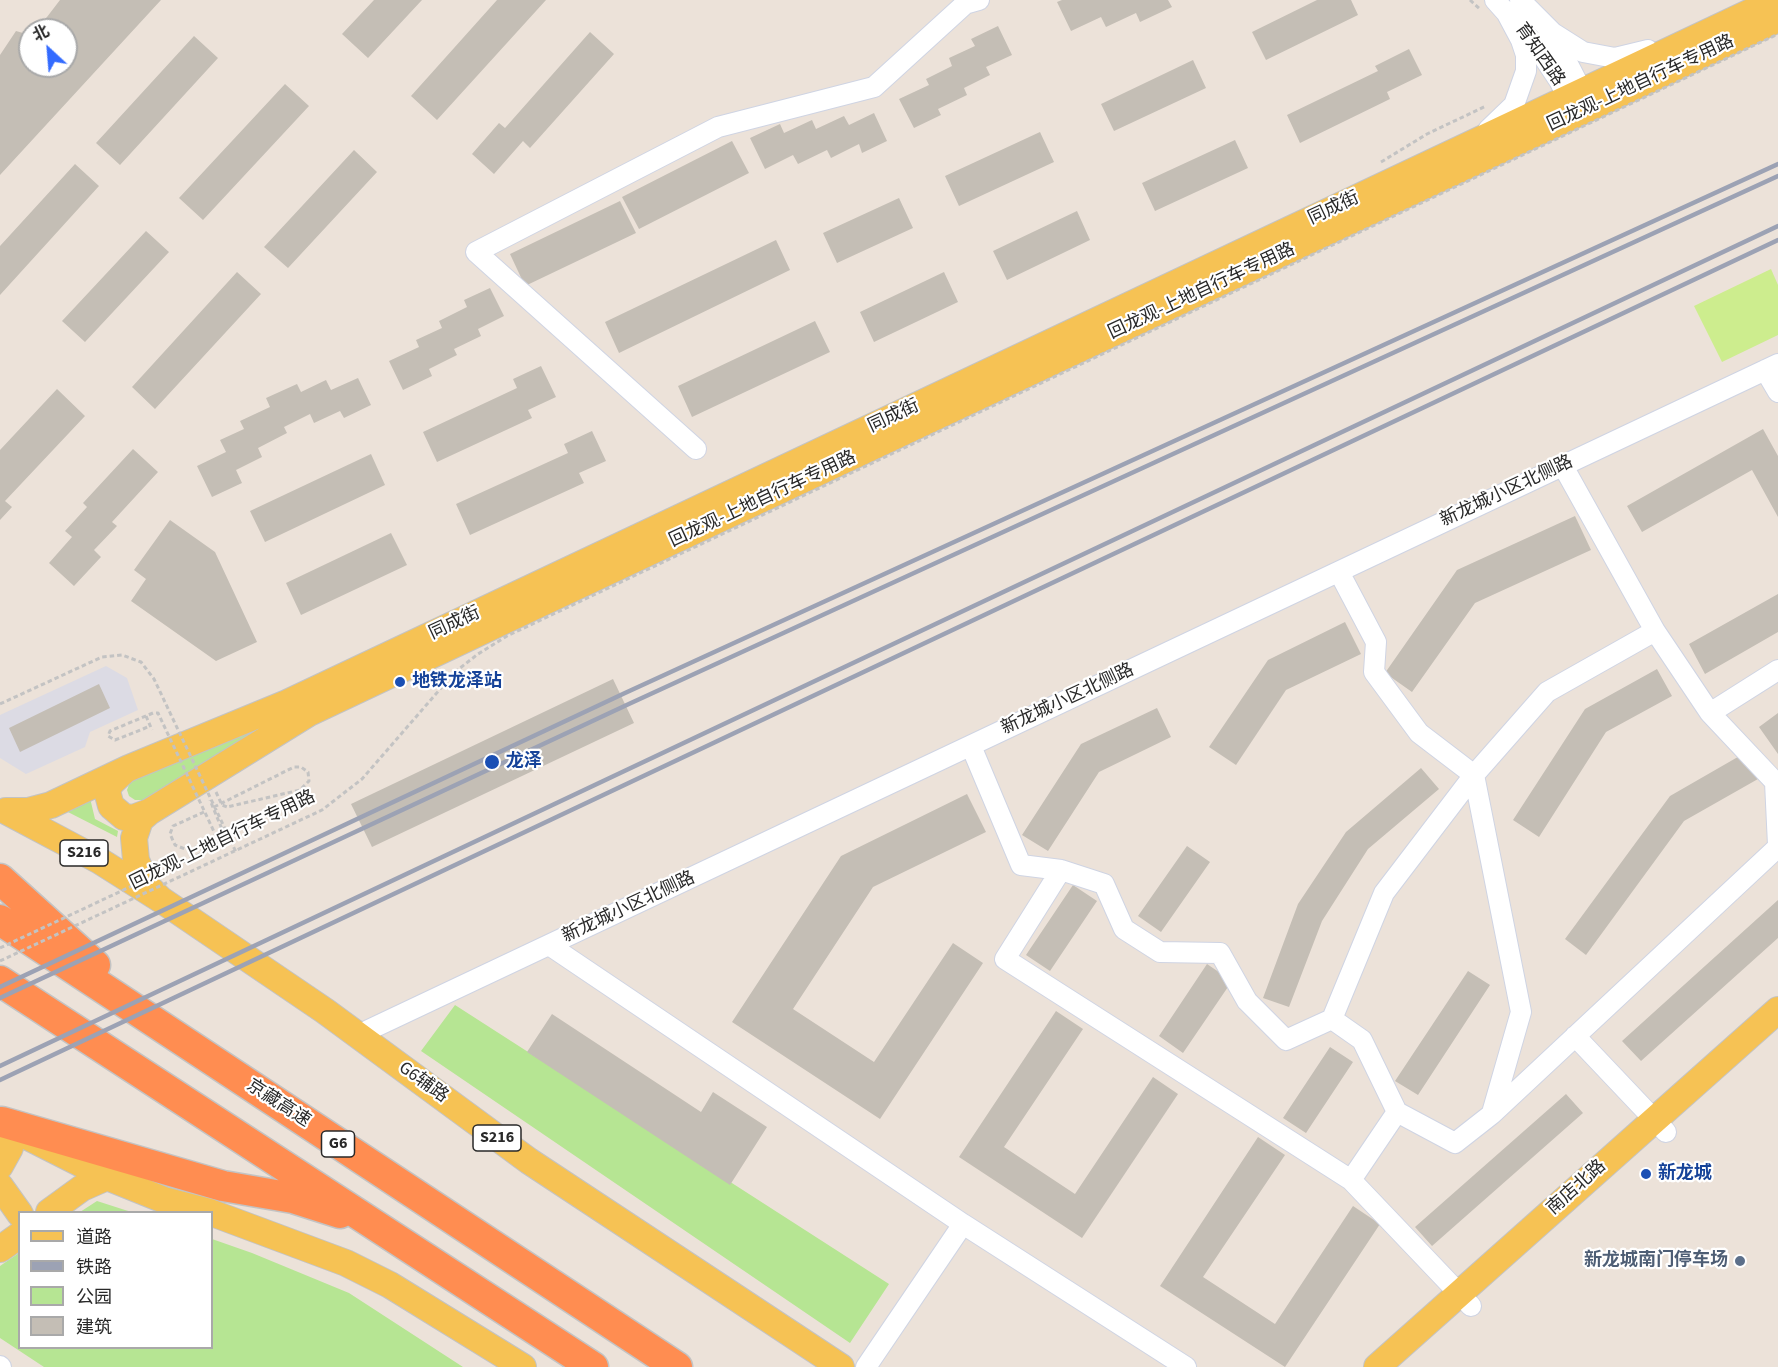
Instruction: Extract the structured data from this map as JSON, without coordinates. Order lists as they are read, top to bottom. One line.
{"streets":{"highway":["京藏高速","G6"],"main road":["同成街","S216","G6辅路","南店北路"],"street":["育知西路","新龙城小区北侧路"],"path":["回龙观-上地自行车专用路"]},"crossings":[["育知西路","同成街"],["同成街","G6辅路"],["新龙城小区北侧路","G6辅路"]],"places":["地铁龙泽站","龙泽","新龙城","新龙城南门停车场"],"legend":["道路","铁路","公园","建筑"],"north":"top left"}
